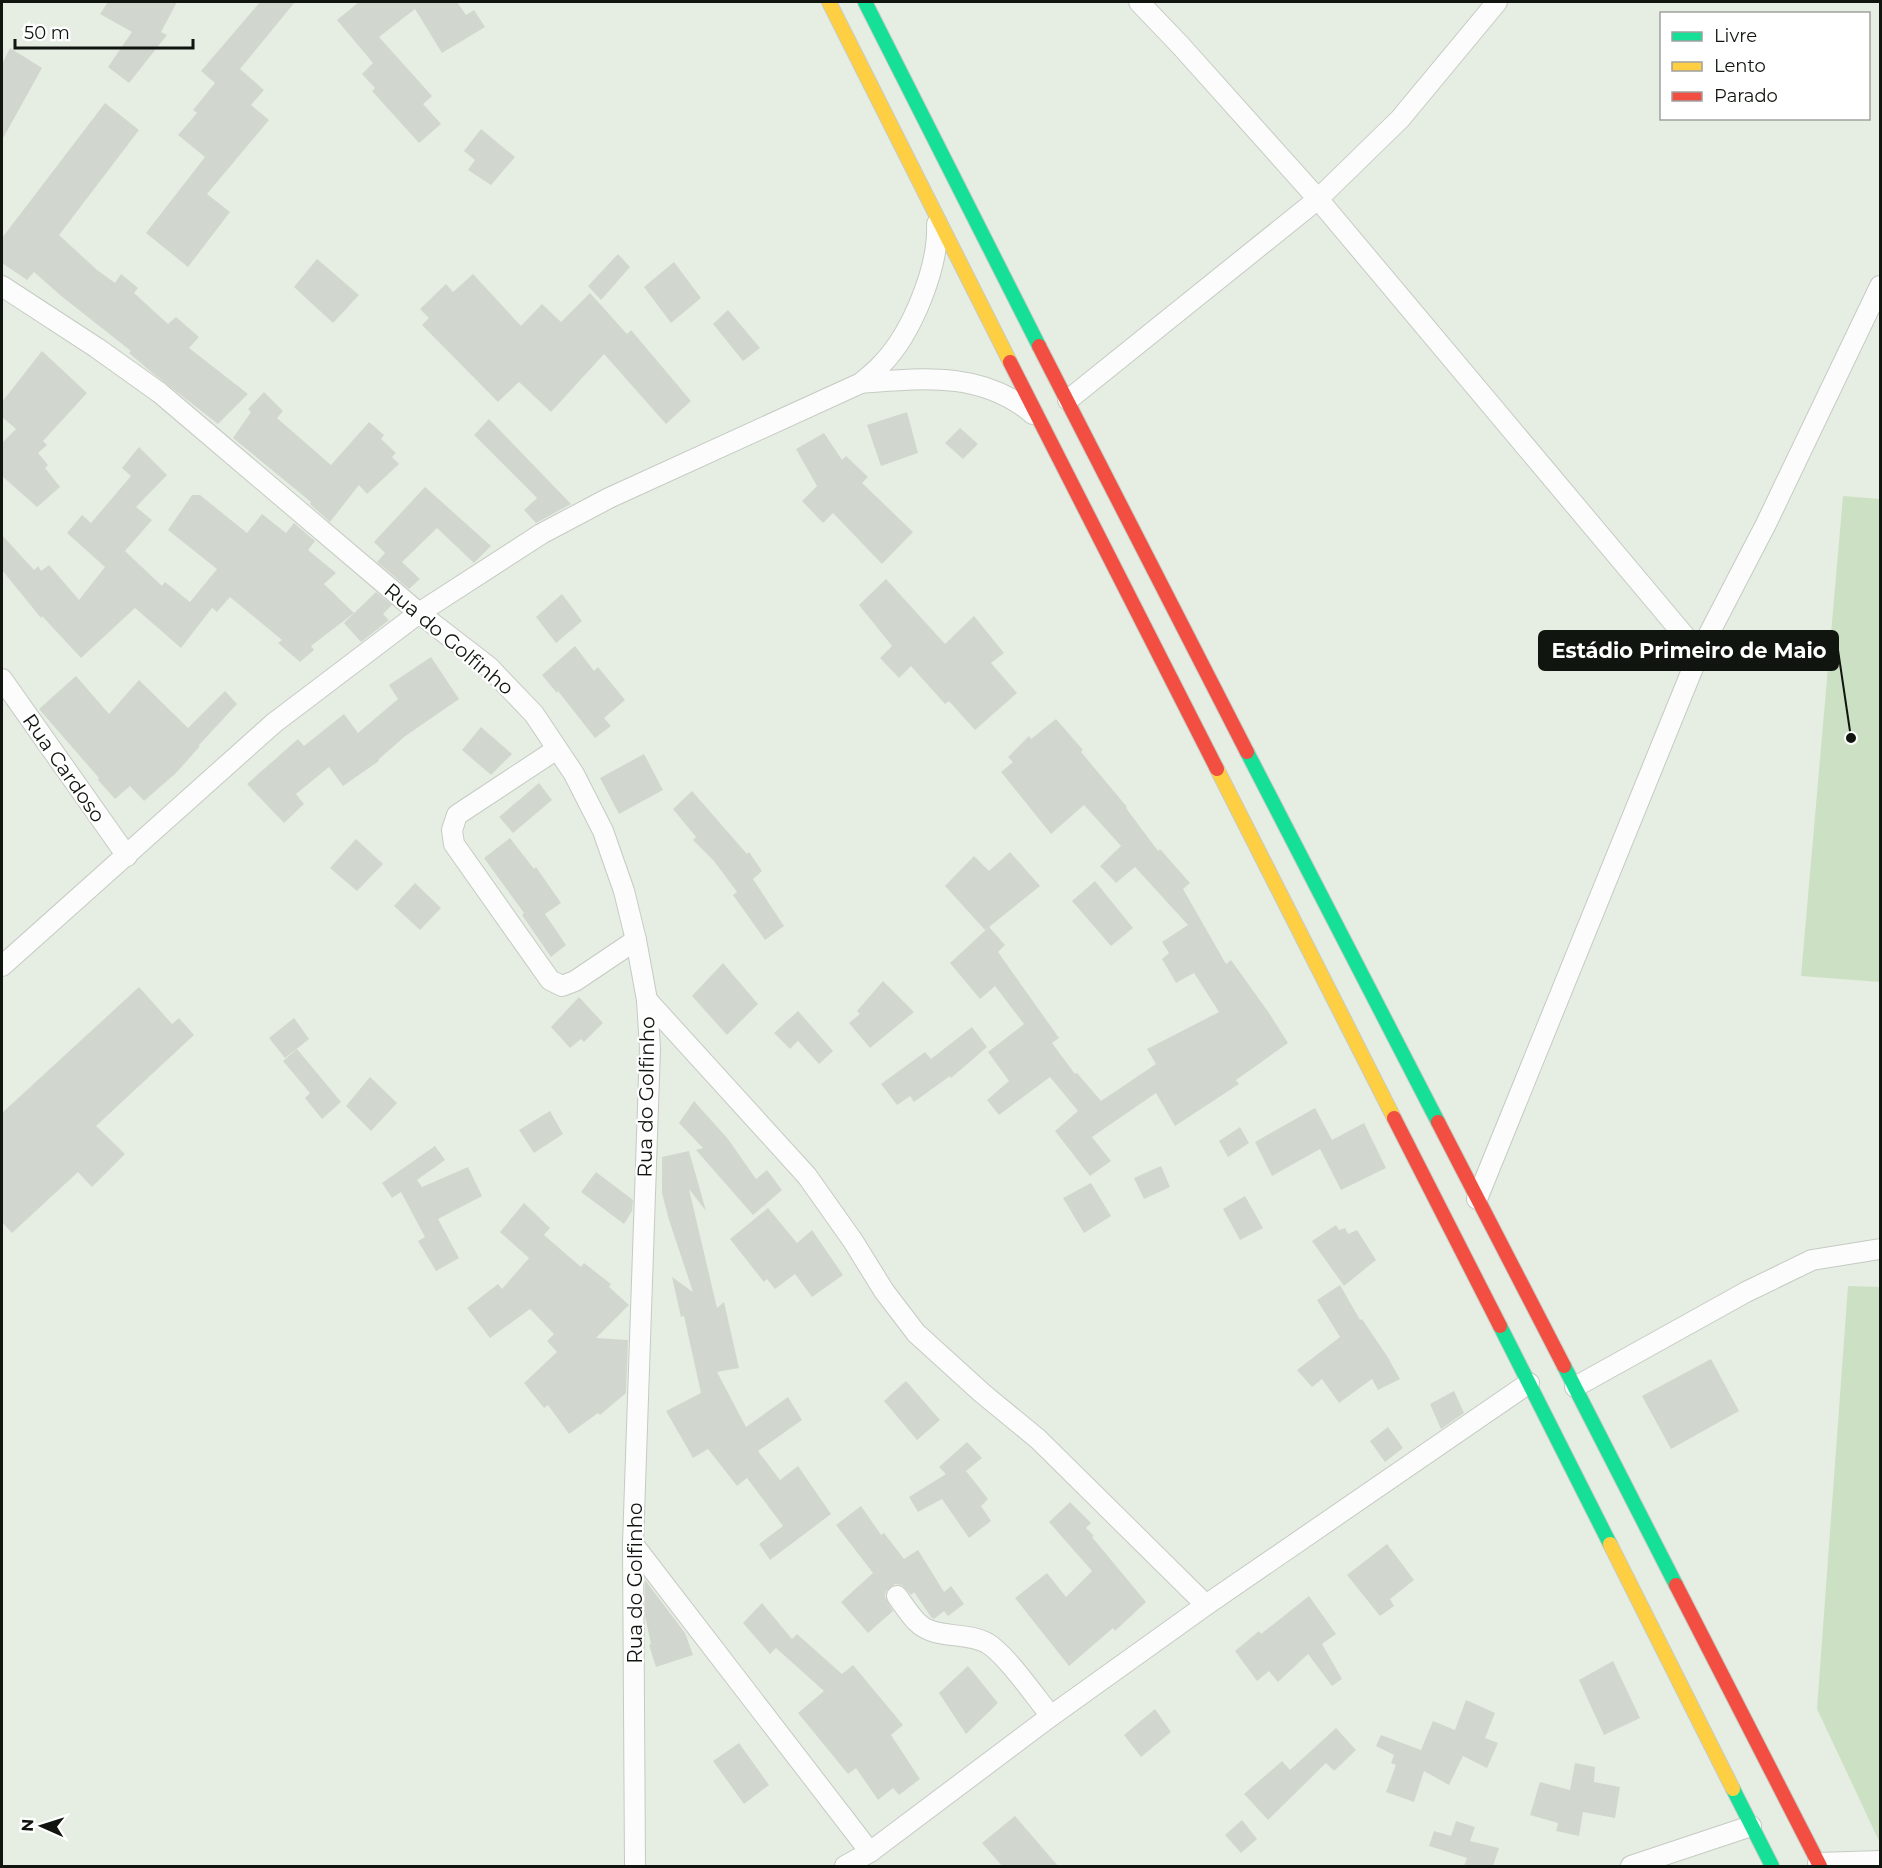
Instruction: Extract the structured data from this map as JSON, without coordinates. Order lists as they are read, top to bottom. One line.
{"streets":{"street":["Rua do Golfinho","Rua Cardoso"]},"places":["Estádio Primeiro de Maio"],"legend":["Livre","Lento","Parado"],"scale_bar":"50 m","north":"left"}
